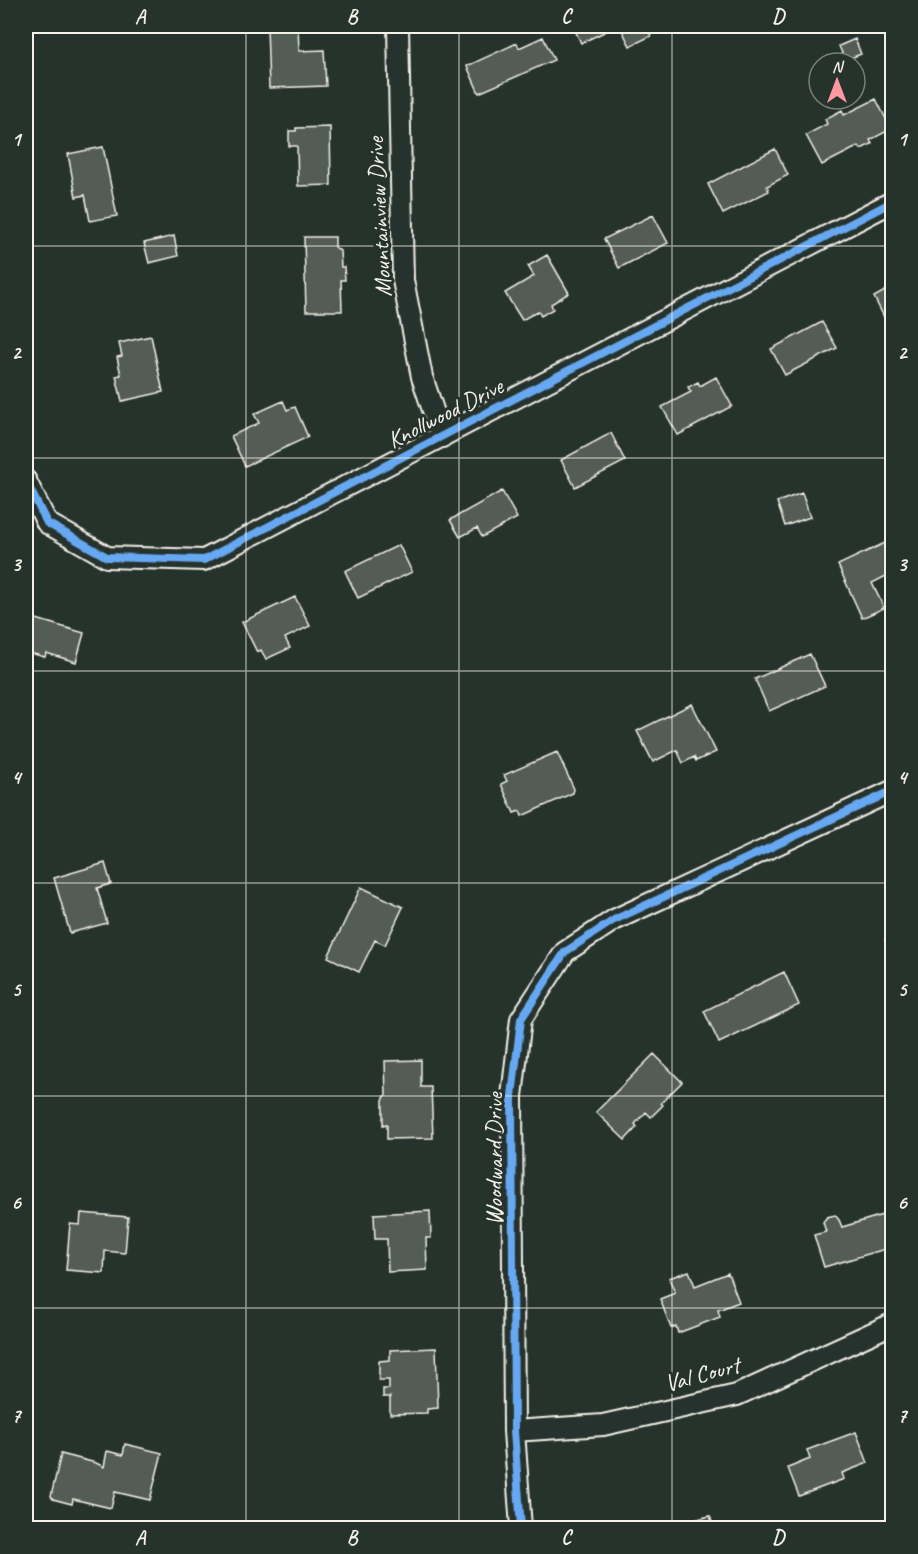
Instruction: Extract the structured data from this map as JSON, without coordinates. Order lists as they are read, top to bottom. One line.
{"streets":{"street":["Mountainview Drive","Knollwood Drive","Woodward Drive","Val Court"]},"crossings":[["Mountainview Drive","Knollwood Drive"],["Woodward Drive","Val Court"]],"north":"top","grid":{"columns":["A","B","C","D"],"rows":["1","2","3","4","5","6","7"]}}
